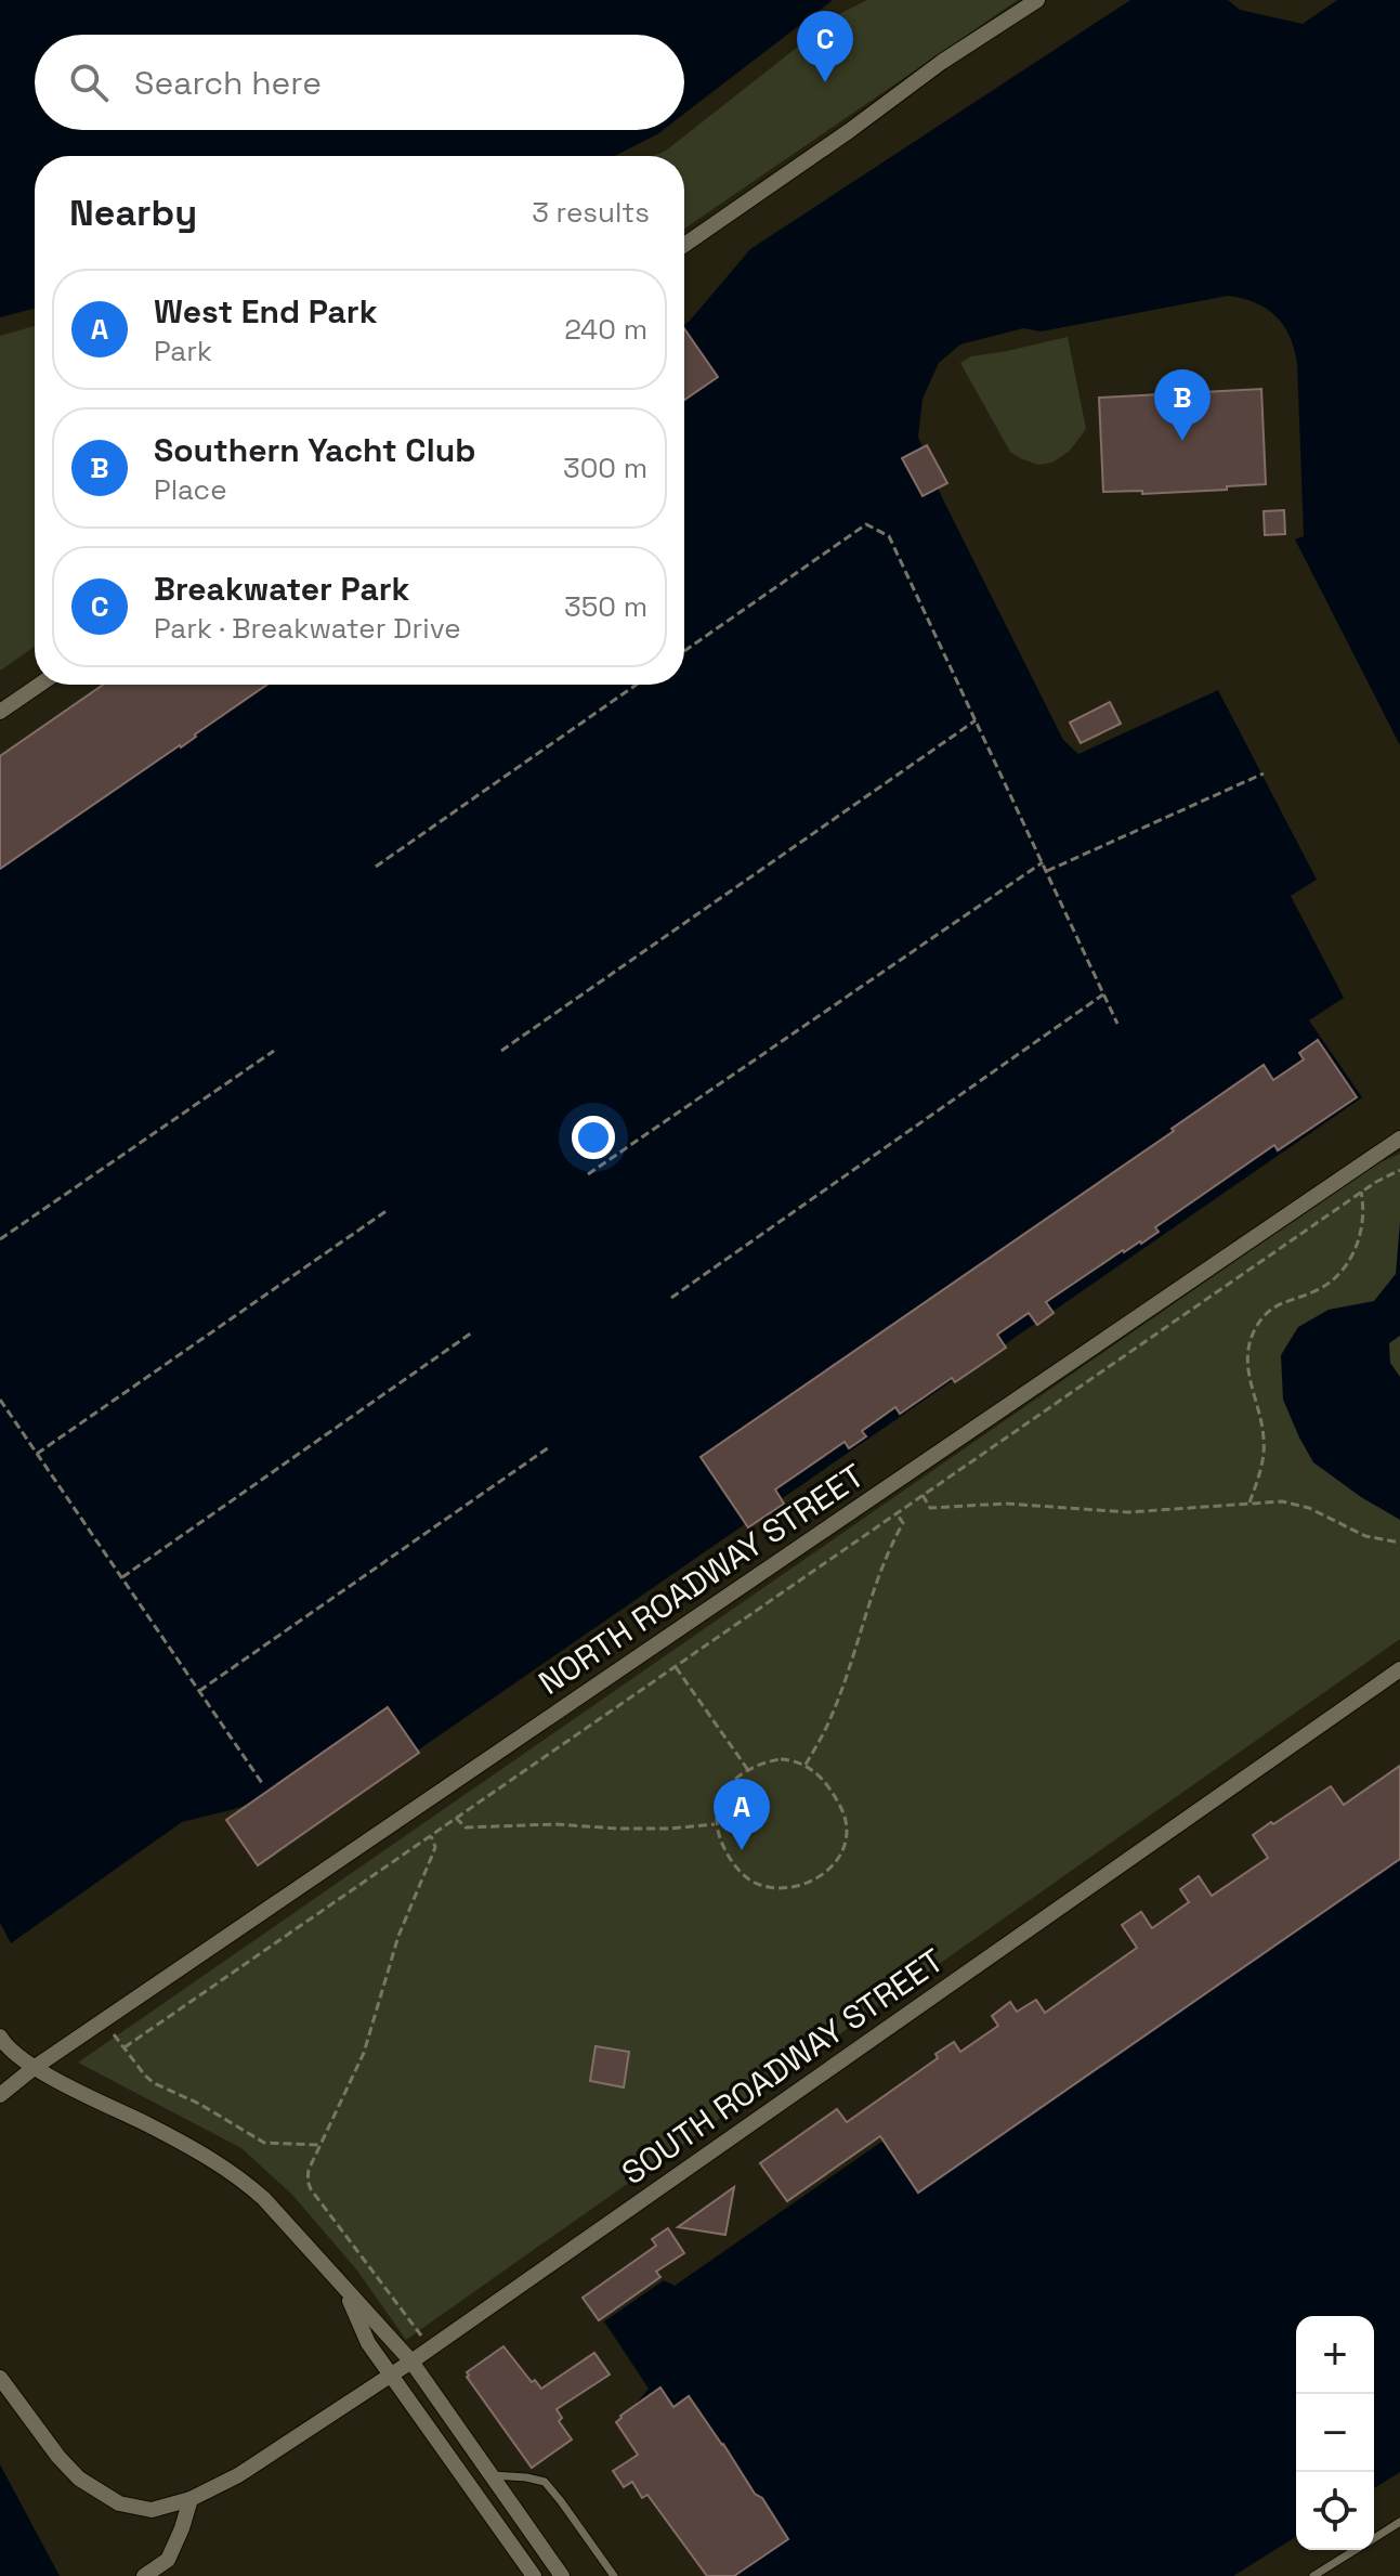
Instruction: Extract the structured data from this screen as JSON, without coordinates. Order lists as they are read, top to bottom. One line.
{"streets":{"street":["NORTH ROADWAY STREET","SOUTH ROADWAY STREET"]},"page":{"pins":["C","B","A"],"search":"Search here","heading":["Nearby","3 results"],"list":[{"mark":"A","name":"West End Park","note":"Park","value":"240 m"},{"mark":"B","name":"Southern Yacht Club","note":"Place","value":"300 m"},{"mark":"C","name":"Breakwater Park","note":"Park · Breakwater Drive","value":"350 m"}],"map_buttons":["+","−"]}}
